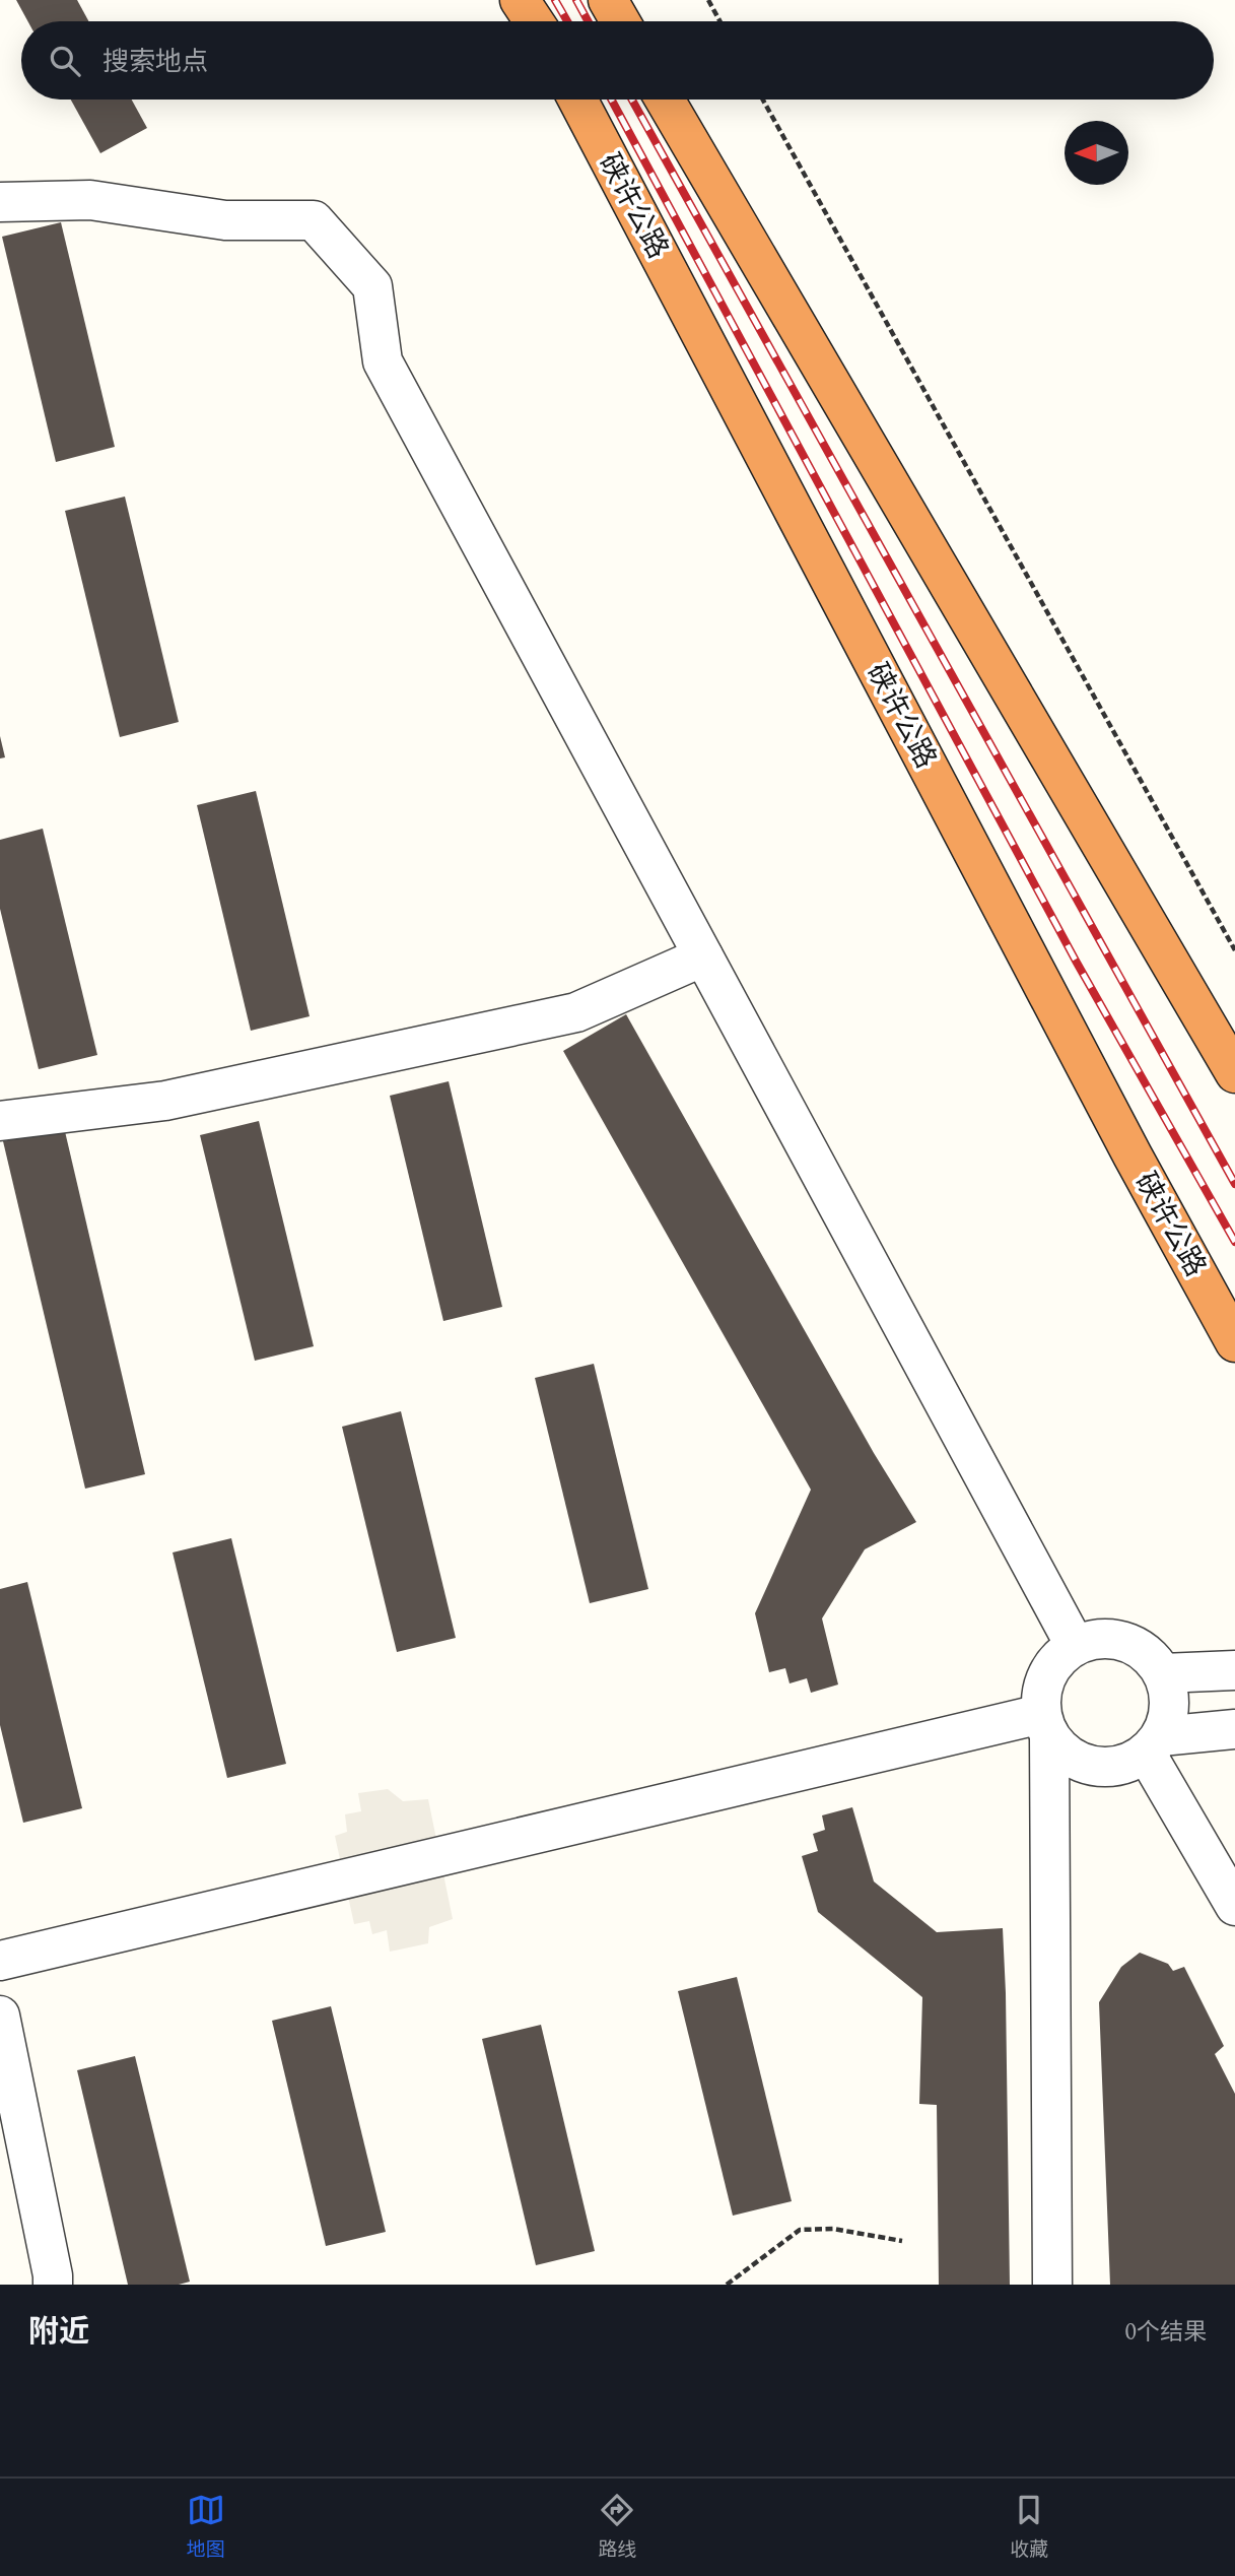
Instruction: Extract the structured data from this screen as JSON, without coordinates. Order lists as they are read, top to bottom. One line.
{"streets":{"highway":["硖许公路"]},"north":"left","page":{"search":"搜索地点","heading":["附近","0个结果"],"nav":["地图","路线","收藏"]}}
